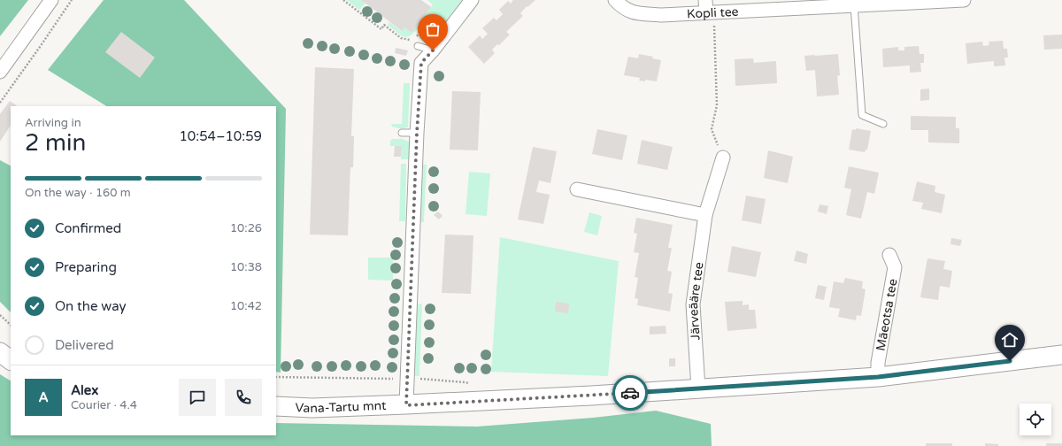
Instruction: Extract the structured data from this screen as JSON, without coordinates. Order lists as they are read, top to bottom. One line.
{"streets":{"street":["Kopli tee","Järveääre tee","Mäeotsa tee","Vana-Tartu mnt"]},"crossings":[["Järveääre tee","Vana-Tartu mnt"],["Mäeotsa tee","Vana-Tartu mnt"]],"page":{"heading":["2 min","Arriving in","10:54–10:59"],"panel":["Alex","Courier · 4.4"],"bar":"On the way · 160 m","list":[["Confirmed","10:26"],["Preparing","10:38"],["On the way","10:42"],"Delivered"],"round":"A"}}
